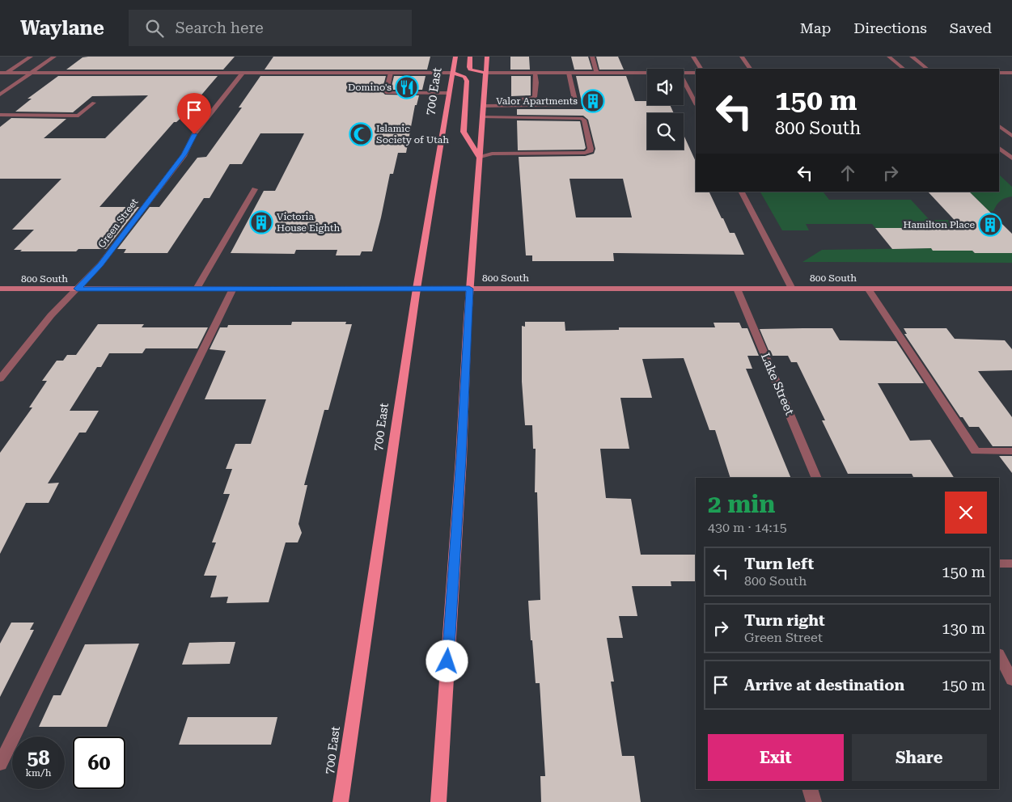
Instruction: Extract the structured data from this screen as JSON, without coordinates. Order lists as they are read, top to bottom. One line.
{"streets":{"main road":["700 East","800 South"],"street":["Green Street","Lake Street"]},"crossings":[["700 East","800 South"],["Green Street","800 South"],["800 South","Lake Street"]],"places":{"restaurant":["Domino's"],"building":["Valor Apartments","Victoria House Eighth","Hamilton Place"],"mosque":["Islamic Society of Utah"]},"page":{"header":"Waylane","search":"Search here","nav":["Map","Directions","Saved"],"turn":["150 m","800 South"],"heading":["2 min","430 m · 14:15"],"list":[{"name":"Turn left","note":"800 South","value":"150 m"},{"name":"Turn right","note":"Green Street","value":"130 m"},{"name":"Arrive at destination","value":"150 m"}],"buttons":["Exit","Share"],"speed":"58 km/h","limit":"60"}}
